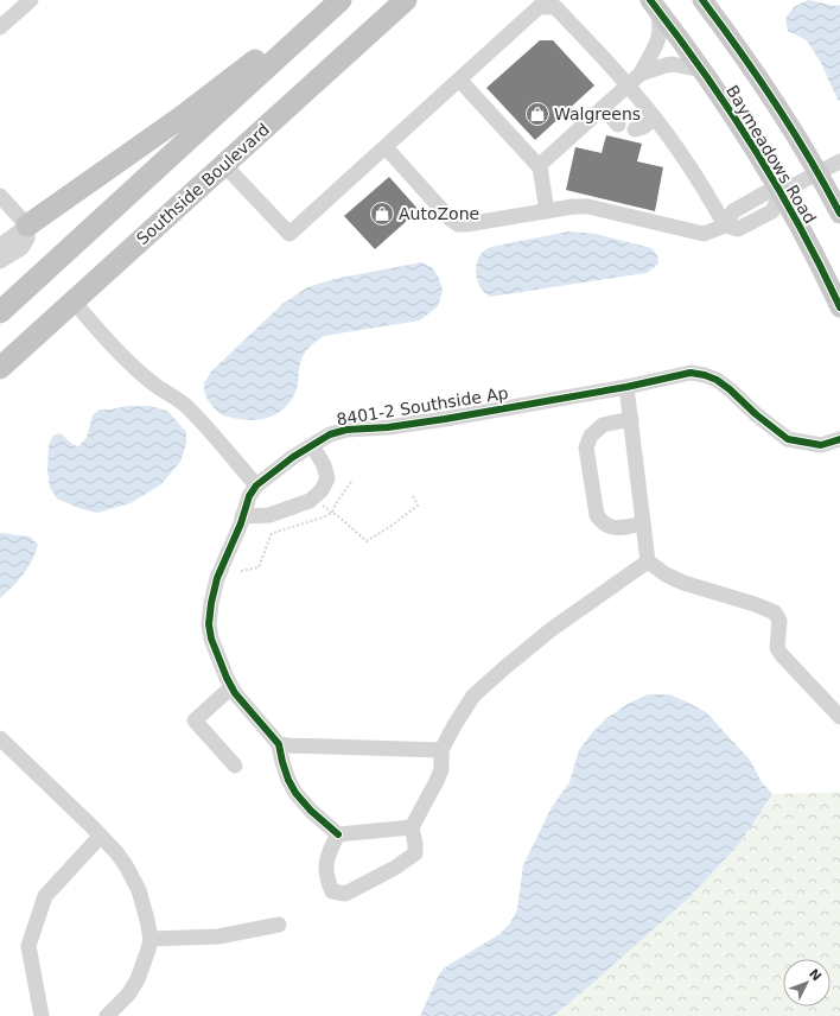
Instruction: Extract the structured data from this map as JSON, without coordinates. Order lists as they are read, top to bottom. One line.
{"streets":{"highway":["Southside Boulevard"],"main road":["Baymeadows Road"],"street":["8401-2 Southside Ap"]},"places":{"shop":["Walgreens","AutoZone"]},"north":"top right"}
